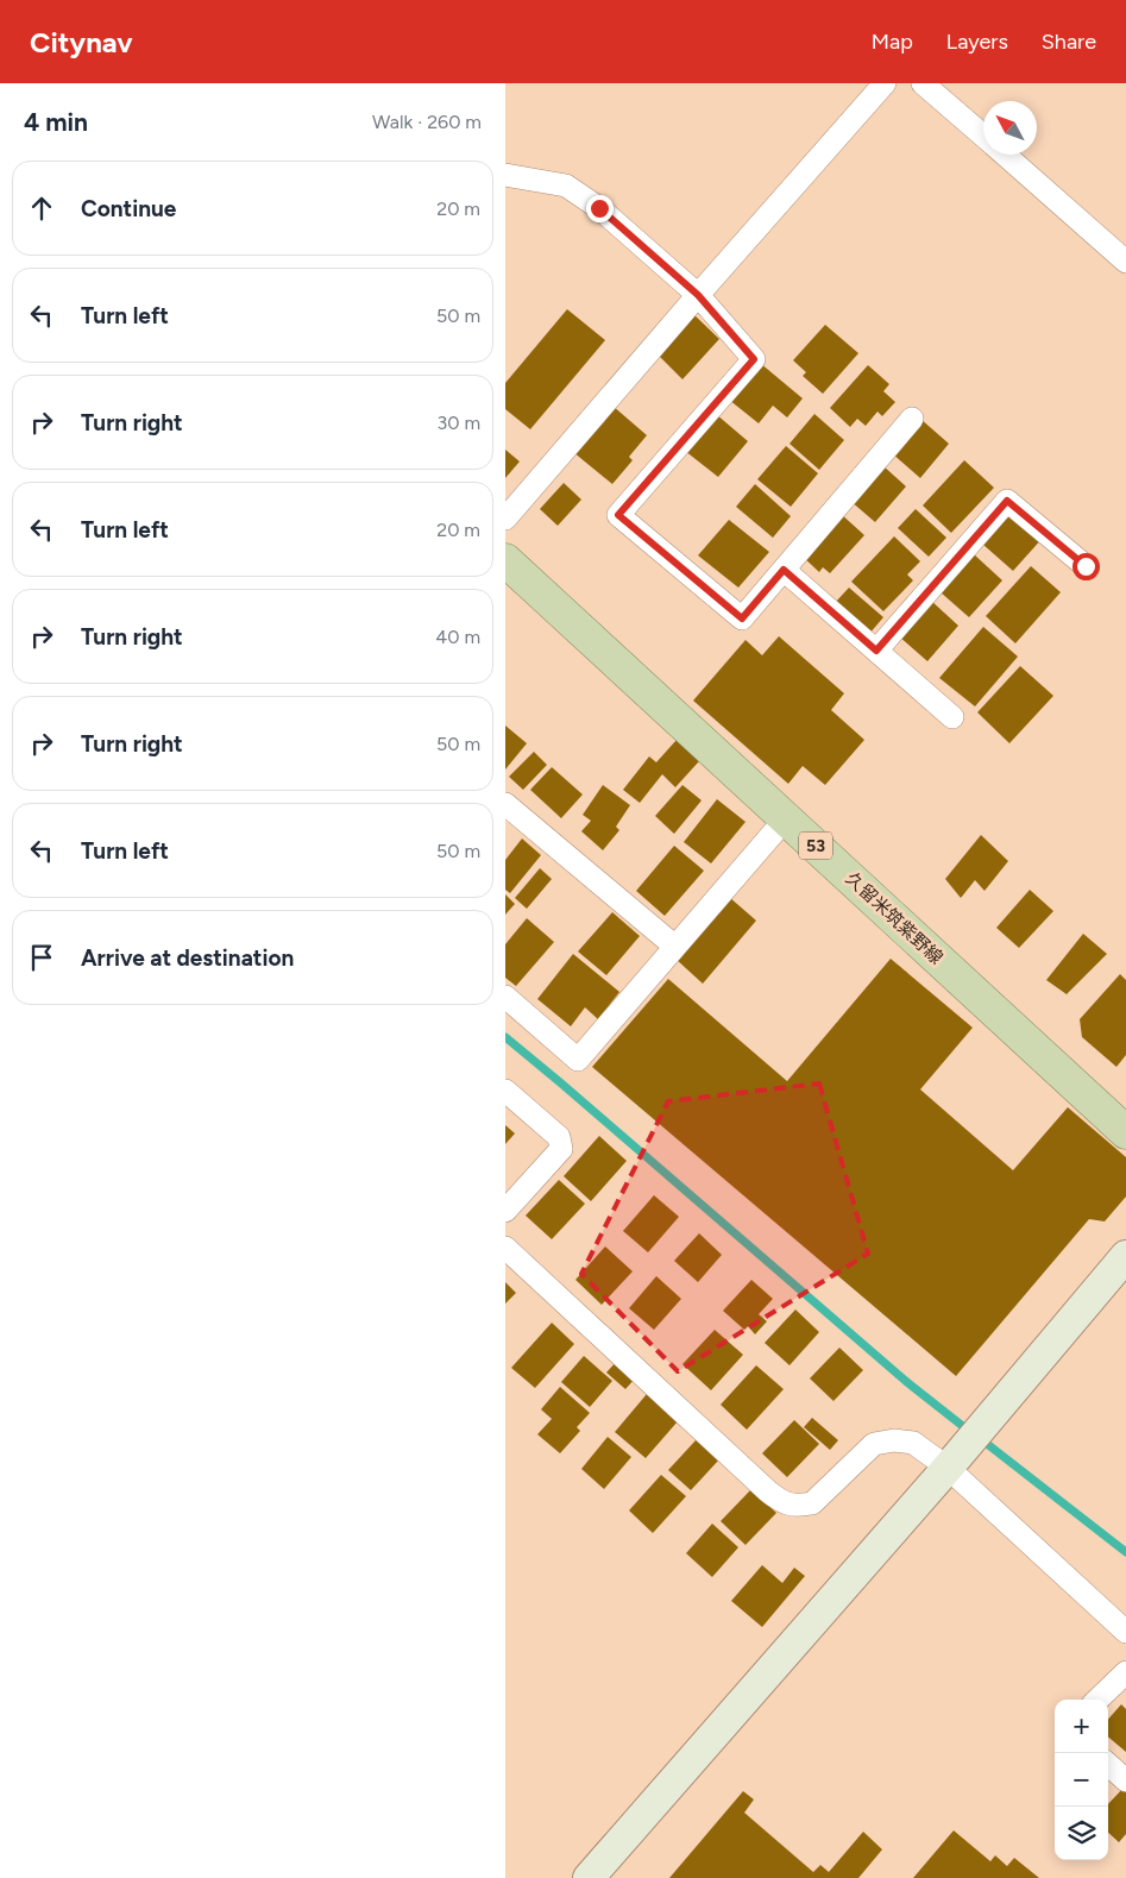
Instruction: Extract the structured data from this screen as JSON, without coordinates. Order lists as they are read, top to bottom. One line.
{"streets":{"main road":["53","久留米筑紫野線"]},"north":"top left","page":{"header":"Citynav","nav":["Map","Layers","Share"],"heading":["4 min","Walk · 260 m"],"list":[["Continue","20 m"],["Turn left","50 m"],["Turn right","30 m"],["Turn left","20 m"],["Turn right","40 m"],["Turn right","50 m"],["Turn left","50 m"],"Arrive at destination"],"map_buttons":["+","−"]}}
